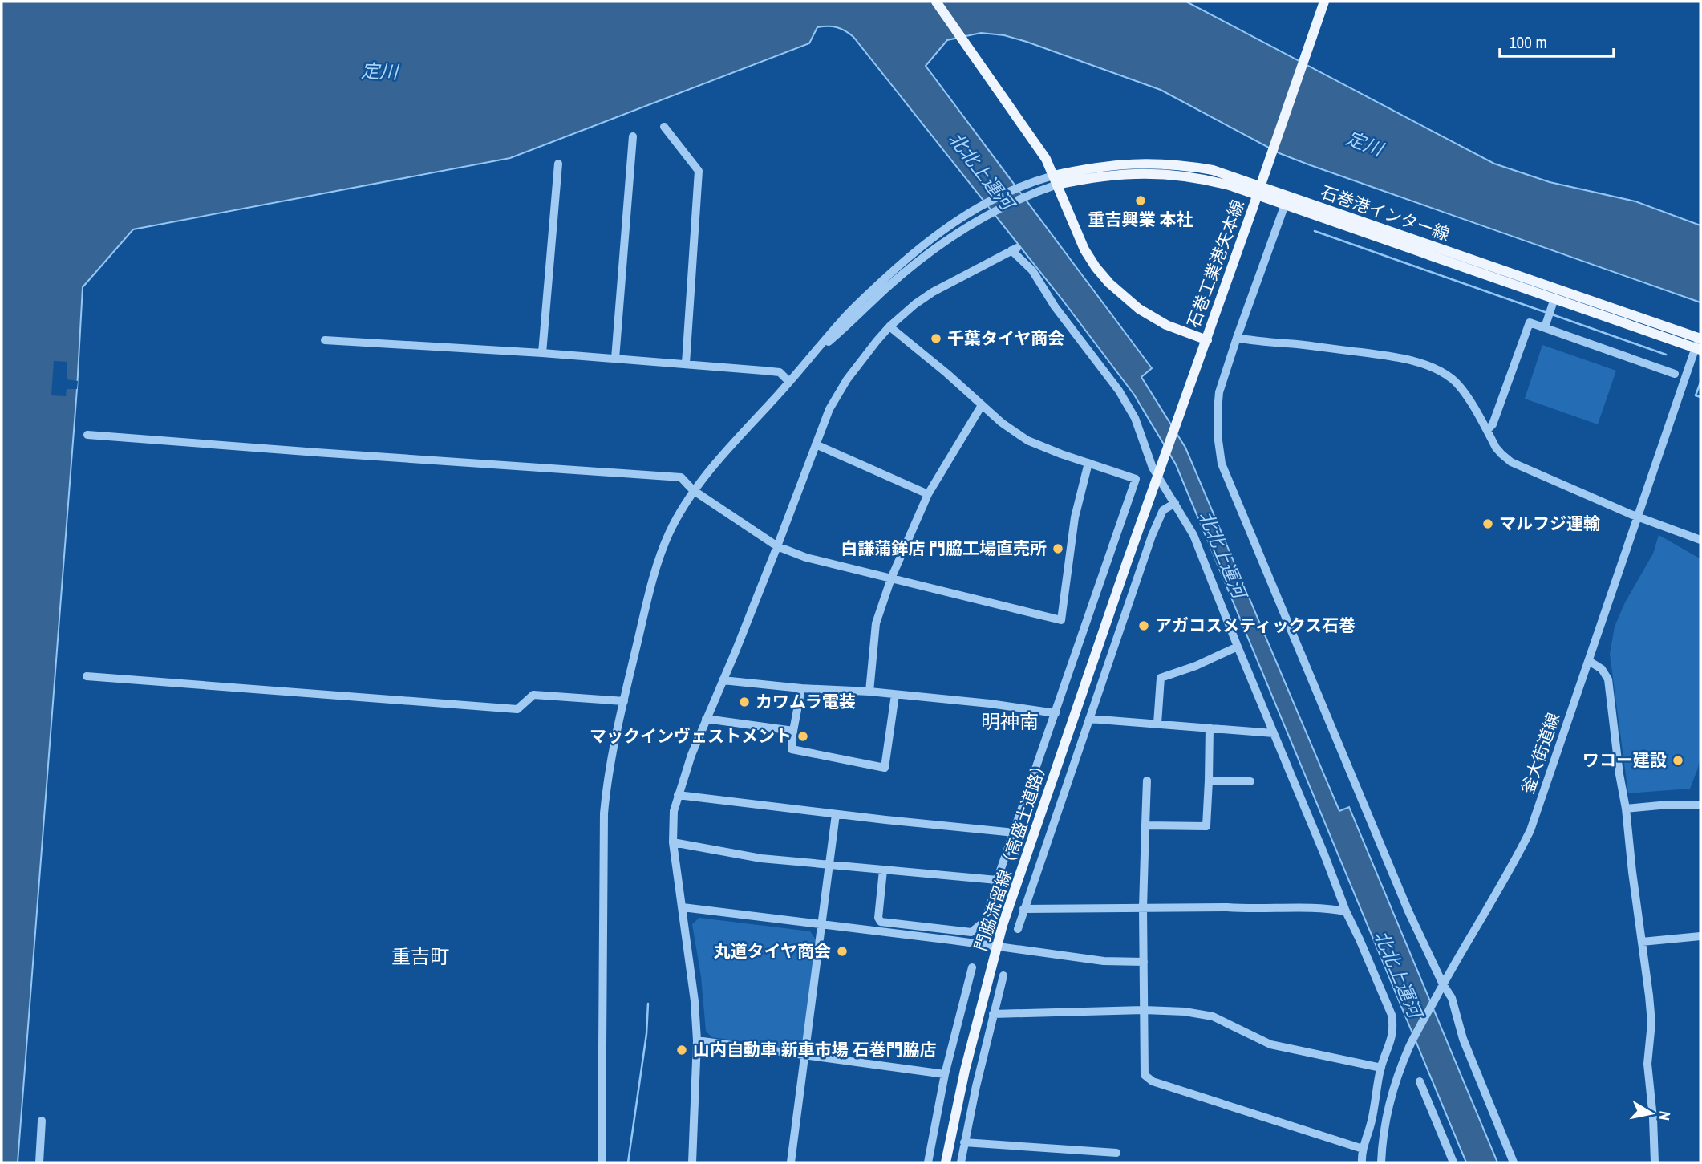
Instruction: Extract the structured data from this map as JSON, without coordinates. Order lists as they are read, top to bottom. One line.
{"streets":{"main road":["石巻港インター線","石巻工業港矢本線","門脇流留線（高盛土道路）"],"street":["釜大街道線"]},"crossings":[["石巻港インター線","石巻工業港矢本線"],["石巻港インター線","釜大街道線"],["石巻工業港矢本線","門脇流留線（高盛土道路）"]],"districts":["明神南","重吉町"],"water":["定川","北北上運河"],"places":["重吉興業 本社","千葉タイヤ商会","マルフジ運輸","白謙蒲鉾店 門脇工場直売所","アガコスメティックス石巻","カワムラ電装","マックインヴェストメント","ワコー建設","丸道タイヤ商会","山内自動車 新車市場 石巻門脇店"],"scale_bar":"100 m","north":"right"}
